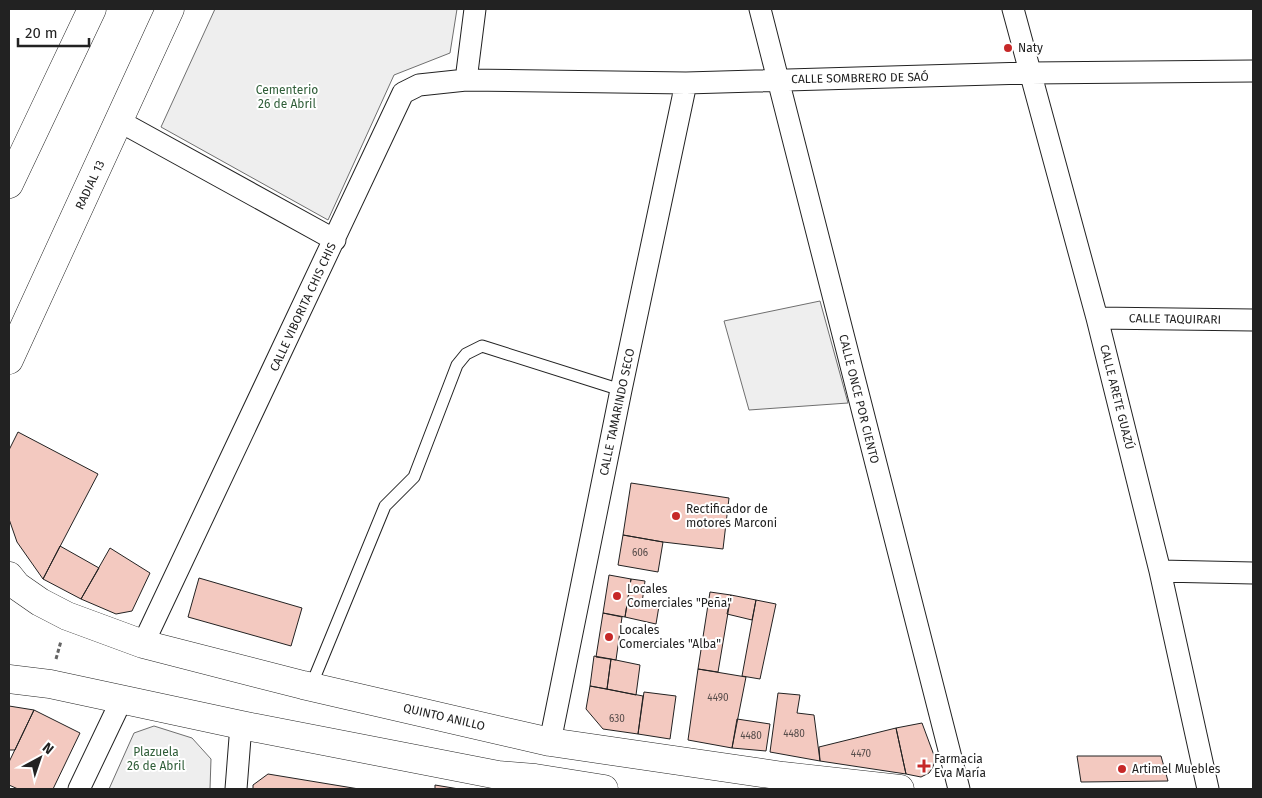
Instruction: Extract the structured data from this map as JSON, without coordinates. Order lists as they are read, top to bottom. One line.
{"streets":{"main road":["RADIAL 13","QUINTO ANILLO"],"street":["CALLE SOMBRERO DE SAÓ","CALLE VIBORITA CHIS CHIS","CALLE TAQUIRARI","CALLE ARETE GUAZÚ","CALLE ONCE POR CIENTO","CALLE TAMARINDO SECO"]},"crossings":[["CALLE SOMBRERO DE SAÓ","CALLE VIBORITA CHIS CHIS"],["CALLE SOMBRERO DE SAÓ","CALLE ARETE GUAZÚ"],["CALLE SOMBRERO DE SAÓ","CALLE ONCE POR CIENTO"],["CALLE SOMBRERO DE SAÓ","CALLE TAMARINDO SECO"],["CALLE VIBORITA CHIS CHIS","QUINTO ANILLO"],["CALLE TAQUIRARI","CALLE ARETE GUAZÚ"],["CALLE TAMARINDO SECO","QUINTO ANILLO"]],"parks":["Cementerio 26 de Abril","Plazuela 26 de Abril"],"places":{"other":["Naty","Rectificador de motores Marconi","Locales Comerciales \"Peña\"","Locales Comerciales \"Alba\"","Artimel Muebles"],"health":["Farmacia Eva María"]},"house_numbers":["606","4490","630","4480","4480","4470"],"scale_bar":"20 m","north":"top right"}
